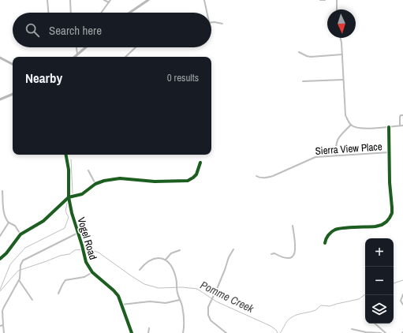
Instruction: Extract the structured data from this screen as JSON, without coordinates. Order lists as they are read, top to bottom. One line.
{"streets":{"street":["Sierra View Place","Vogel Road"]},"water":["Pomme Creek"],"north":"bottom","page":{"search":"Search here","heading":["Nearby","0 results"],"map_buttons":["+","−"]}}
